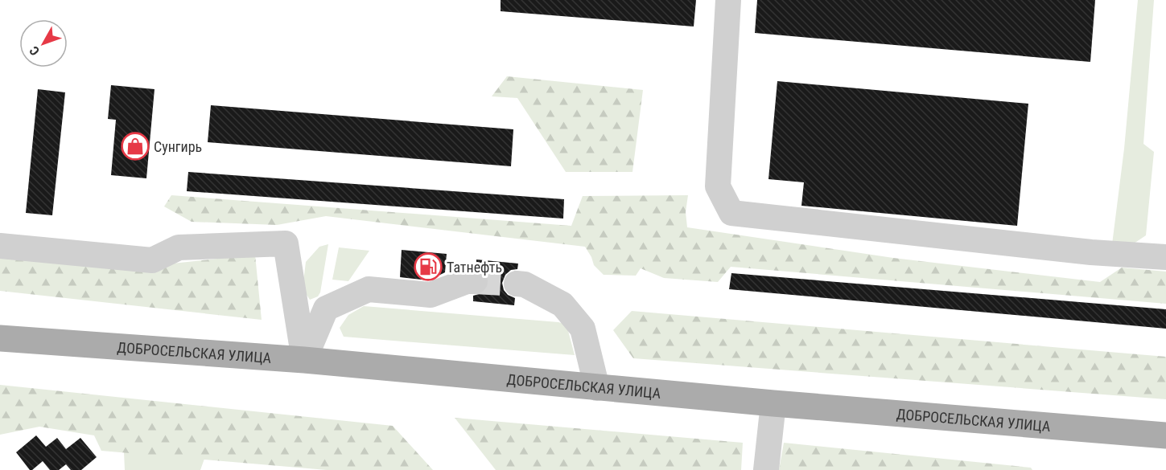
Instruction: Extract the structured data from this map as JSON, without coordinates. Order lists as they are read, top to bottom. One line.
{"streets":{"main road":["ДОБРОСЕЛЬСКАЯ УЛИЦА"]},"places":{"shop":["Сунгирь"],"fuel station":["Татнефть"]},"north":"bottom left"}
